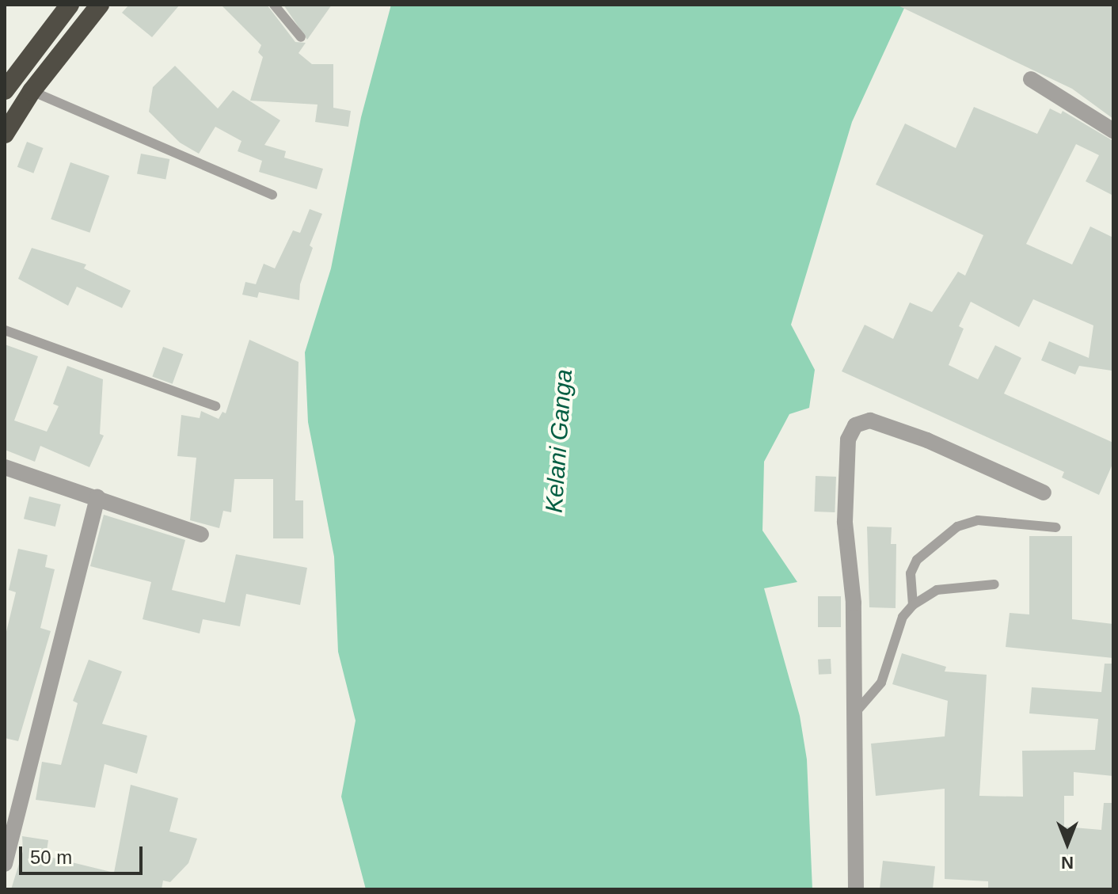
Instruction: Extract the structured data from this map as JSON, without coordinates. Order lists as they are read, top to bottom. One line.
{"water":["Kelani Ganga"],"scale_bar":"50 m","north":"bottom"}
